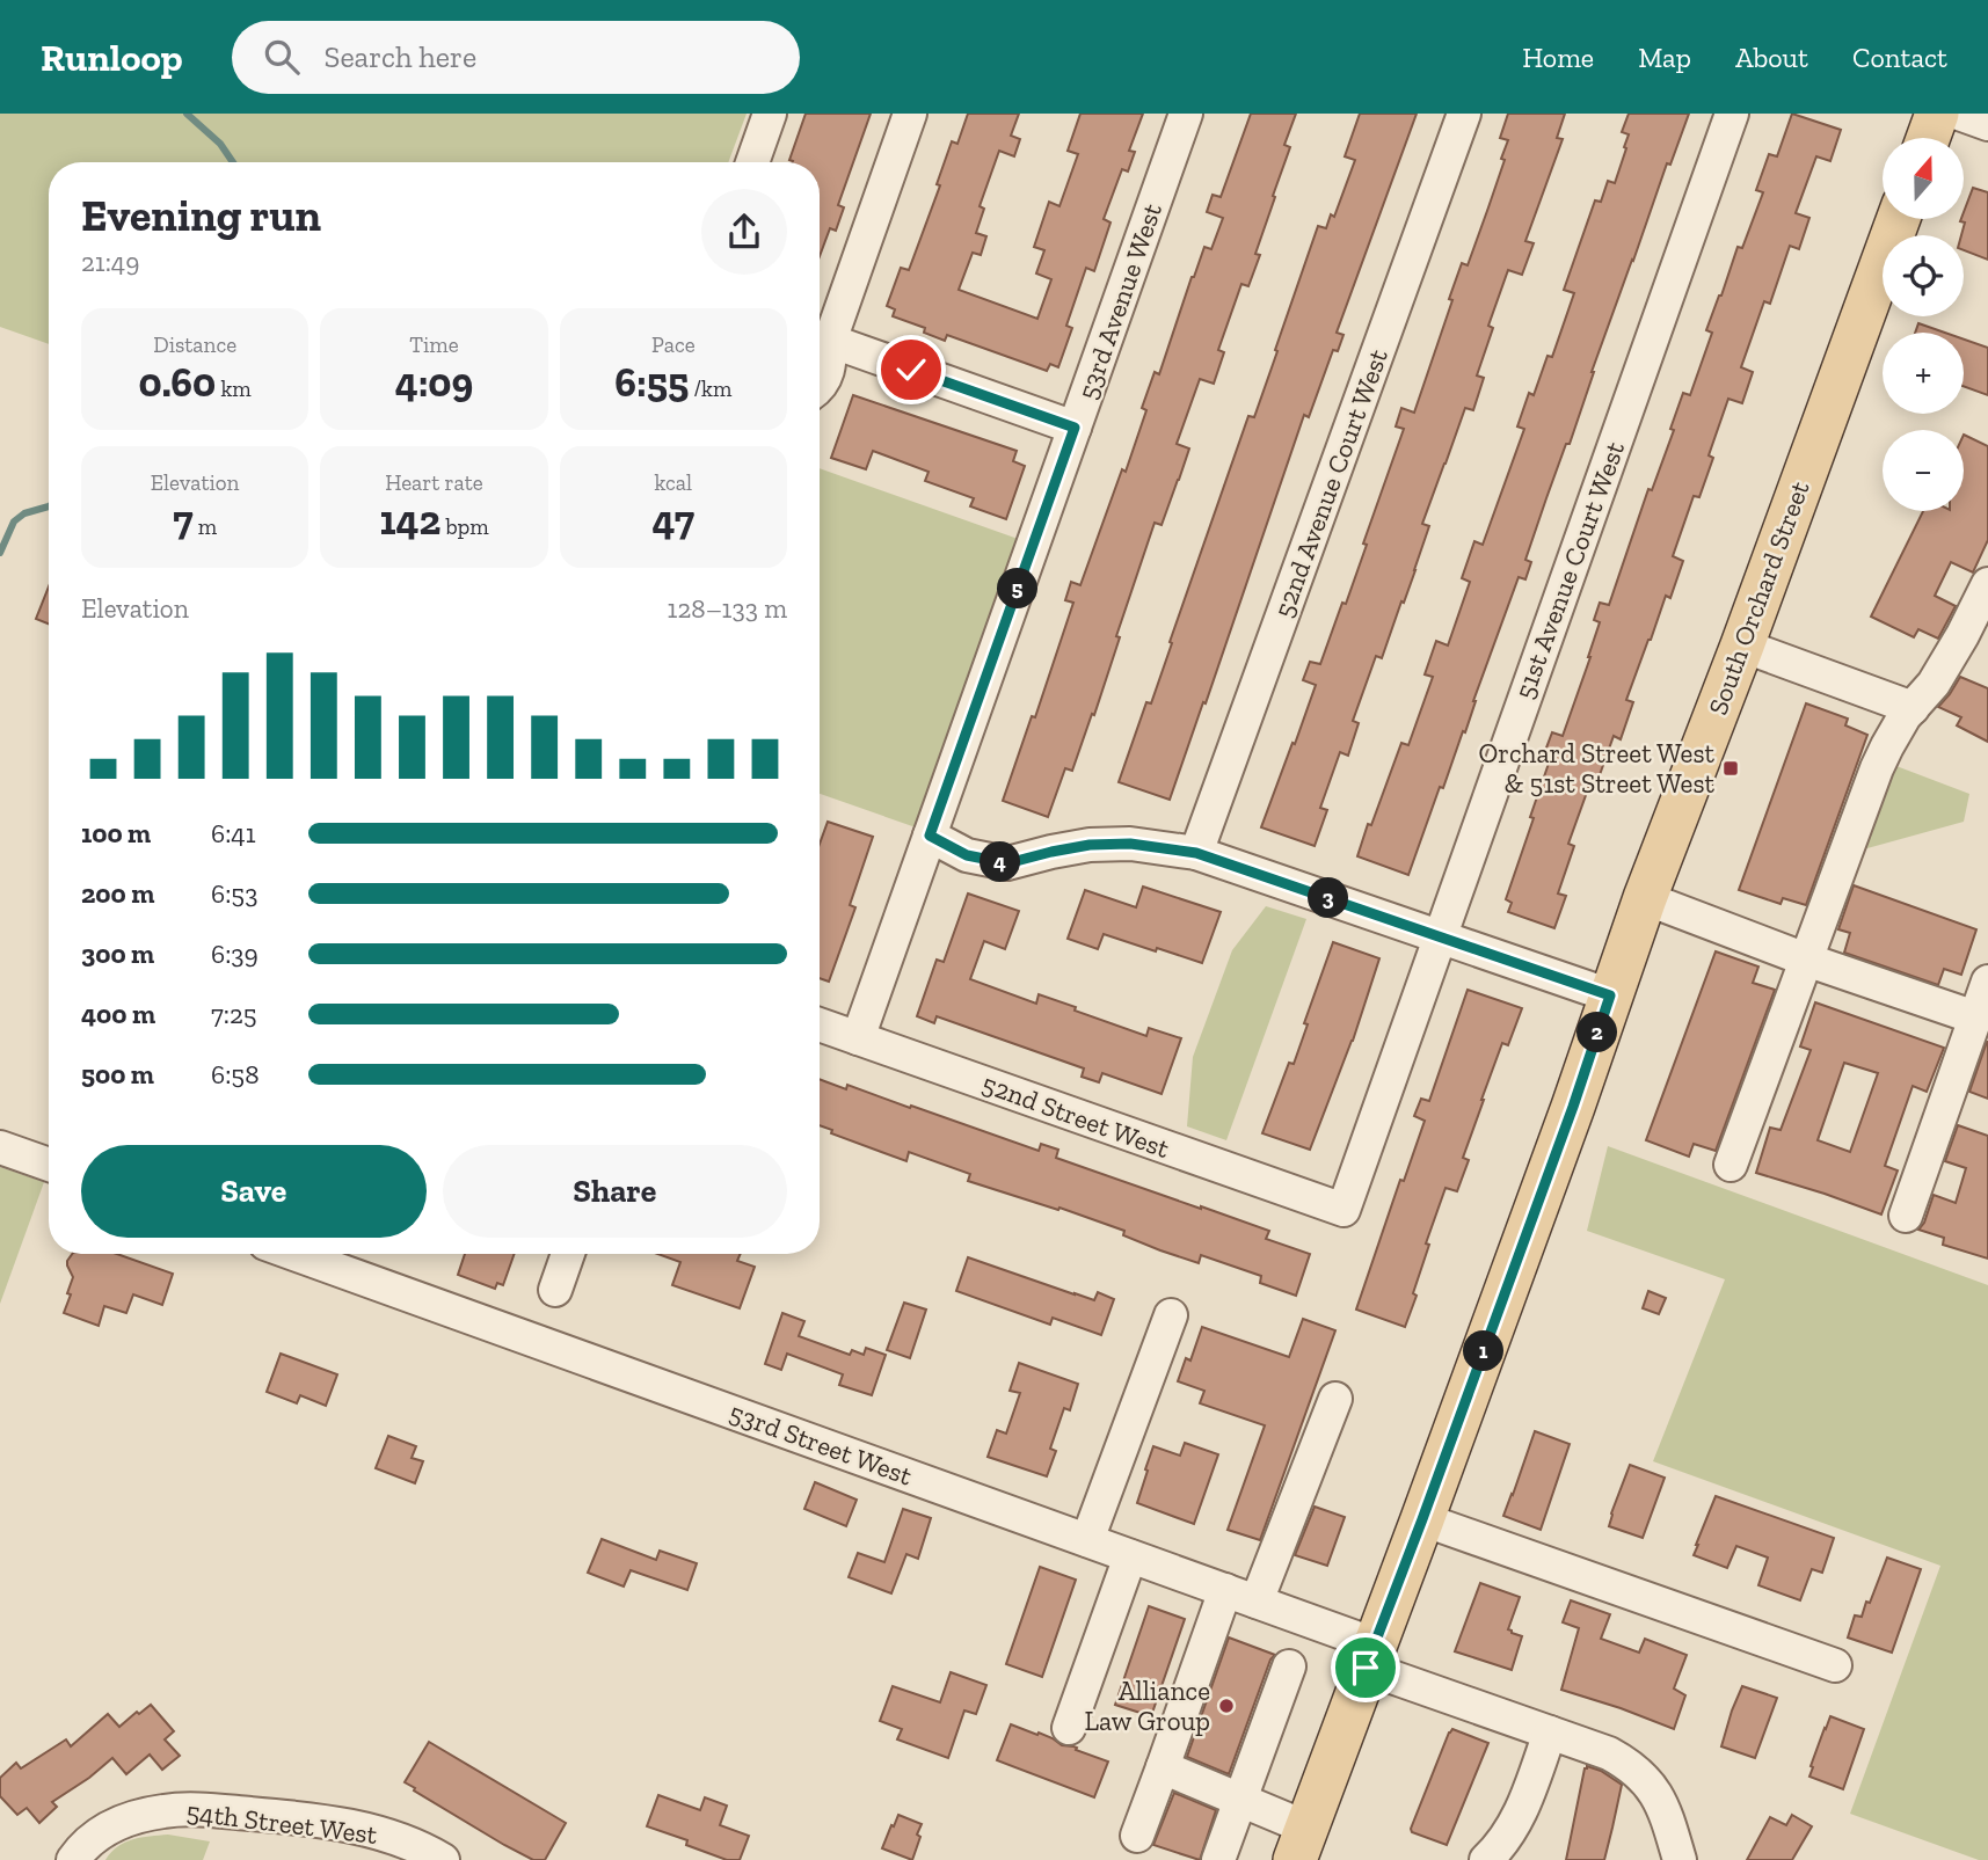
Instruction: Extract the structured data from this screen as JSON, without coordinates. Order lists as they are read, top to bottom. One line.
{"streets":{"main road":["South Orchard Street"],"street":["53rd Avenue West","52nd Avenue Court West","51st Avenue Court West","52nd Street West","53rd Street West","54th Street West"]},"crossings":[["53rd Avenue West","52nd Street West"],["51st Avenue Court West","52nd Street West"],["South Orchard Street","53rd Street West"]],"places":{"transit":["Orchard Street West & 51st Street West"],"other":["Alliance Law Group"]},"north":"top","page":{"header":"Runloop","search":"Search here","nav":["Home","Map","About","Contact"],"map_buttons":["+","−"],"heading":["Evening run","21:49"],"stats":[["Distance","0.60 km"],["Time","4:09"],["Pace","6:55 /km"],["Elevation","7 m"],["Heart rate","142 bpm"],["kcal","47"]],"pins":["5","4","3","2","1"],"chart":["Elevation","128–133 m"],"list":[{"name":"100 m","note":"6:41"},{"name":"200 m","note":"6:53"},{"name":"300 m","note":"6:39"},{"name":"400 m","note":"7:25"},{"name":"500 m","note":"6:58"}],"buttons":["Save","Share"]}}
